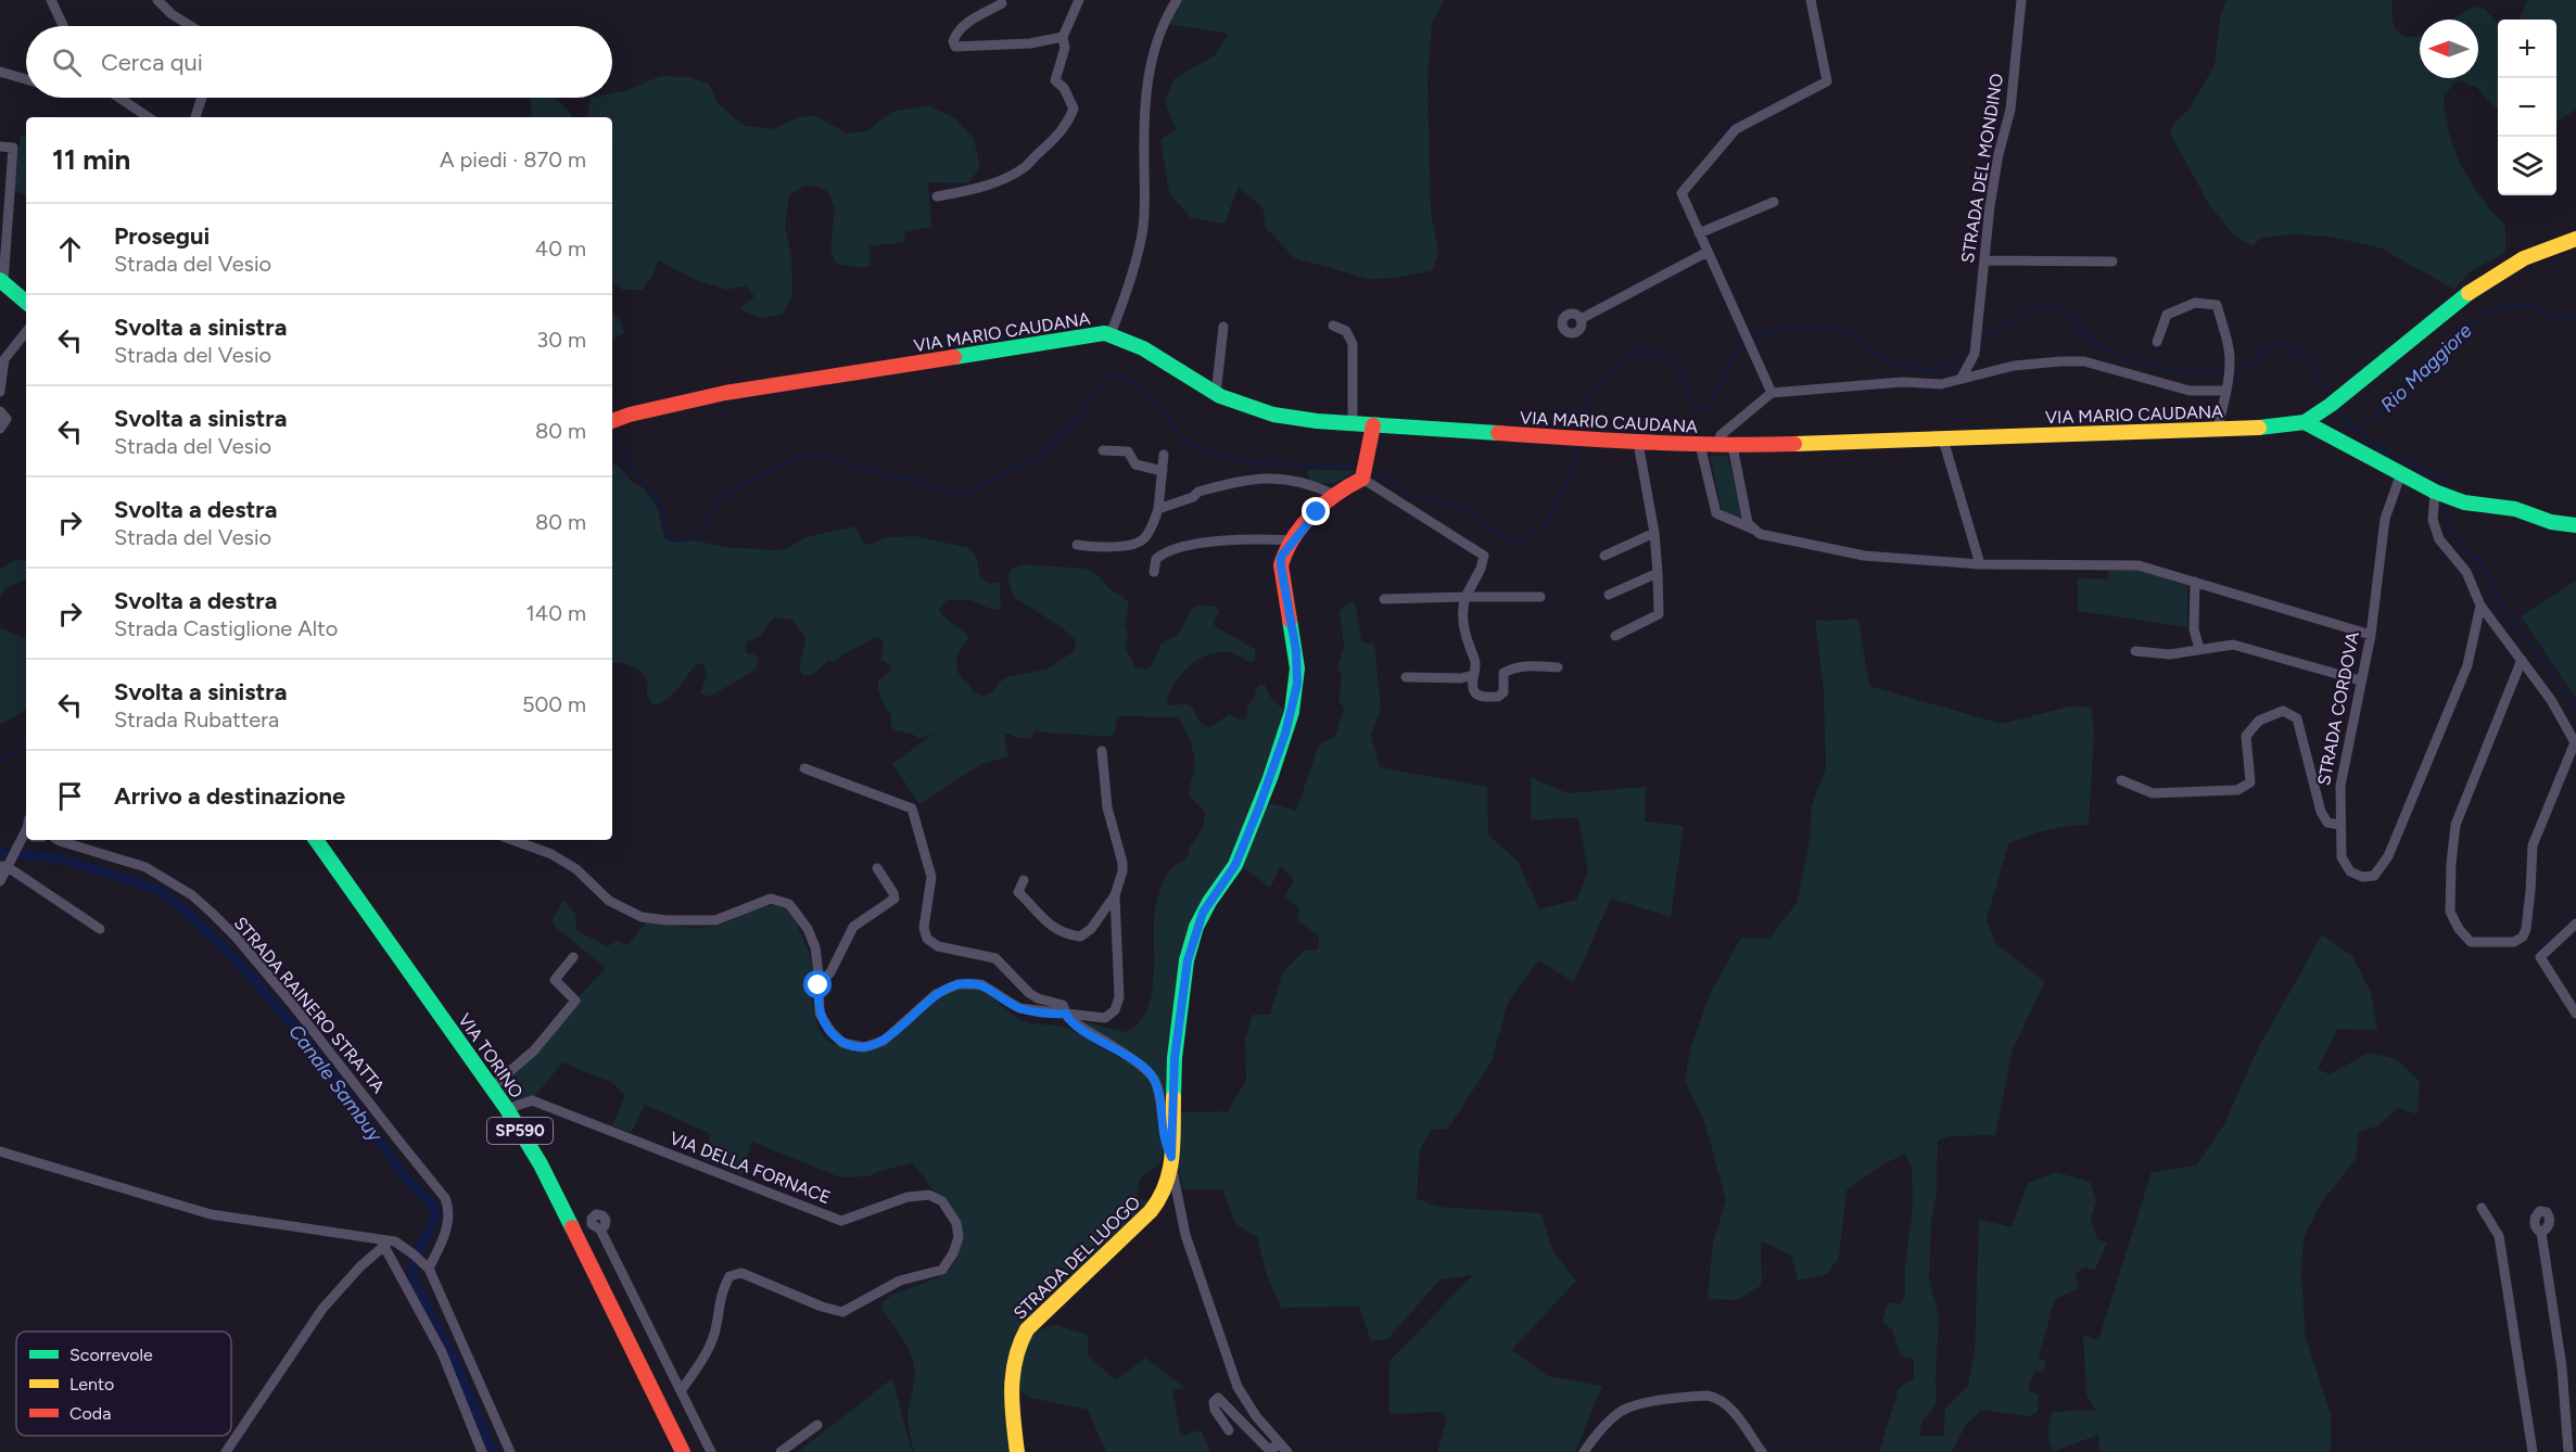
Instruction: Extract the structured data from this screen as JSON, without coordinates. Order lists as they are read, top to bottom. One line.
{"streets":{"main road":["VIA MARIO CAUDANA","VIA TORINO","SP590","STRADA DEL LUOGO"],"street":["STRADA DEL MONDINO","STRADA CORDOVA","STRADA RAINERO STRATTA","VIA DELLA FORNACE"]},"crossings":[["VIA TORINO","VIA DELLA FORNACE"]],"water":["Rio Maggiore","Canale Sambuy"],"legend":["Scorrevole","Lento","Coda"],"north":"left","page":{"map_buttons":["+","−"],"search":"Cerca qui","heading":["11 min","A piedi · 870 m"],"list":[["Prosegui","Strada del Vesio","40 m"],["Svolta a sinistra","Strada del Vesio","30 m"],["Svolta a sinistra","Strada del Vesio","80 m"],["Svolta a destra","Strada del Vesio","80 m"],["Svolta a destra","Strada Castiglione Alto","140 m"],["Svolta a sinistra","Strada Rubattera","500 m"],"Arrivo a destinazione"]}}
